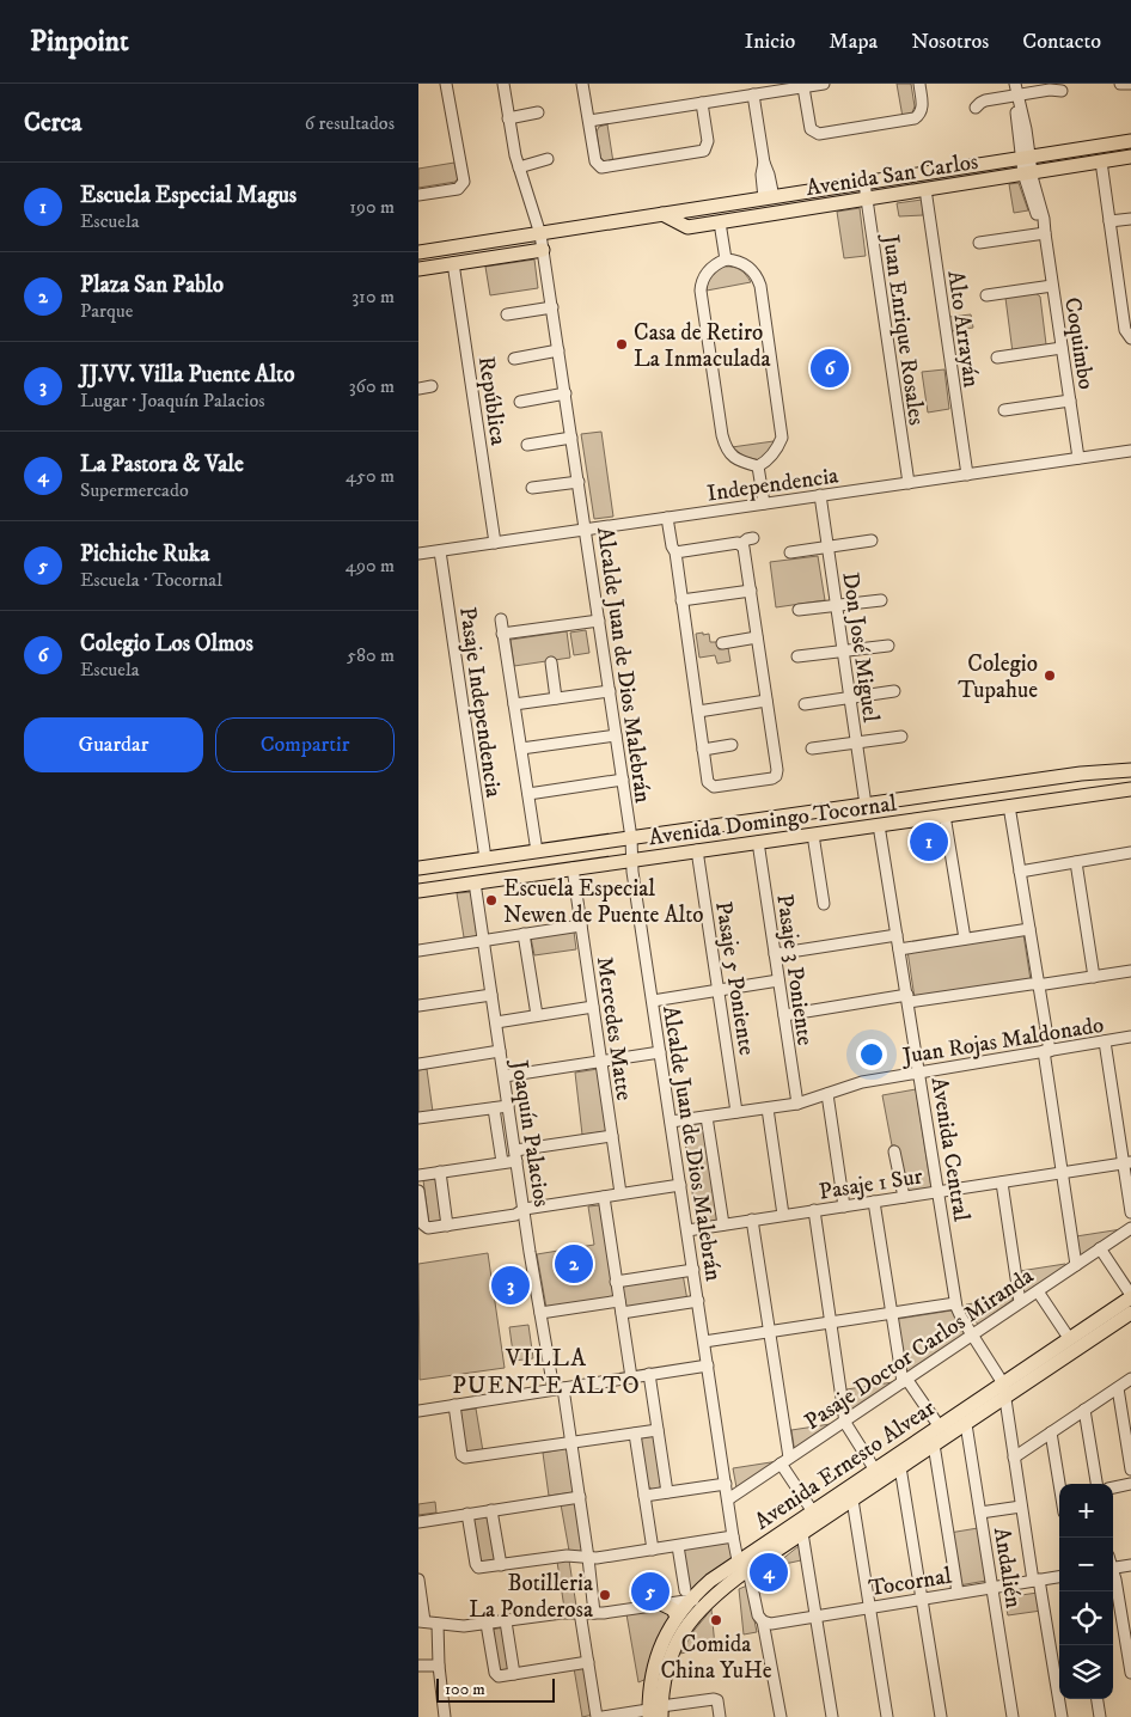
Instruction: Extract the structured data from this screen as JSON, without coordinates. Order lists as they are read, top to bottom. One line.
{"streets":{"main road":["Avenida San Carlos","Avenida Domingo Tocornal","Avenida Ernesto Alvear"],"street":["Alto Arrayán","Juan Enrique Rosales","Coquimbo","República","Independencia","Don José Miguel","Alcalde Juan de Dios Malebrán","Pasaje Independencia","Pasaje 3 Poniente","Pasaje 5 Poniente","Mercedes Matte","Juan Rojas Maldonado","Joaquín Palacios","Avenida Central","Pasaje 1 Sur","Pasaje Doctor Carlos Miranda","Andalién","Tocornal"]},"crossings":[["Avenida San Carlos","Alto Arrayán"],["Avenida San Carlos","Juan Enrique Rosales"],["Avenida San Carlos","Coquimbo"],["Avenida San Carlos","República"],["Avenida San Carlos","Alcalde Juan de Dios Malebrán"],["Alto Arrayán","Independencia"],["Juan Enrique Rosales","Independencia"],["Coquimbo","Independencia"],["República","Independencia"],["Independencia","Don José Miguel"],["Independencia","Alcalde Juan de Dios Malebrán"],["Independencia","Pasaje Independencia"],["Don José Miguel","Avenida Domingo Tocornal"],["Alcalde Juan de Dios Malebrán","Avenida Domingo Tocornal"],["Alcalde Juan de Dios Malebrán","Juan Rojas Maldonado"],["Alcalde Juan de Dios Malebrán","Pasaje 1 Sur"],["Alcalde Juan de Dios Malebrán","Pasaje Doctor Carlos Miranda"],["Alcalde Juan de Dios Malebrán","Avenida Ernesto Alvear"],["Alcalde Juan de Dios Malebrán","Tocornal"],["Pasaje Independencia","Avenida Domingo Tocornal"],["Avenida Domingo Tocornal","Pasaje 3 Poniente"],["Avenida Domingo Tocornal","Pasaje 5 Poniente"],["Avenida Domingo Tocornal","Mercedes Matte"],["Avenida Domingo Tocornal","Joaquín Palacios"],["Avenida Domingo Tocornal","Avenida Central"],["Pasaje 3 Poniente","Juan Rojas Maldonado"],["Pasaje 5 Poniente","Juan Rojas Maldonado"],["Juan Rojas Maldonado","Avenida Central"],["Avenida Central","Pasaje 1 Sur"],["Avenida Central","Pasaje Doctor Carlos Miranda"],["Avenida Central","Avenida Ernesto Alvear"],["Avenida Central","Tocornal"],["Avenida Ernesto Alvear","Andalién"],["Andalién","Tocornal"]],"districts":["VILLA PUENTE ALTO"],"places":["Casa de Retiro La Inmaculada","Colegio Tupahue","Escuela Especial Newen de Puente Alto","Botilleria La Ponderosa","Comida China YuHe"],"scale_bar":"100 m","page":{"header":"Pinpoint","nav":["Inicio","Mapa","Nosotros","Contacto"],"heading":["Cerca","6 resultados"],"list":[{"mark":"1","name":"Escuela Especial Magus","note":"Escuela","value":"190 m"},{"mark":"2","name":"Plaza San Pablo","note":"Parque","value":"310 m"},{"mark":"3","name":"JJ.VV. Villa Puente Alto","note":"Lugar · Joaquín Palacios","value":"360 m"},{"mark":"4","name":"La Pastora & Vale","note":"Supermercado","value":"450 m"},{"mark":"5","name":"Pichiche Ruka","note":"Escuela · Tocornal","value":"490 m"},{"mark":"6","name":"Colegio Los Olmos","note":"Escuela","value":"580 m"}],"pins":["6","1","2","3","4","5"],"buttons":["Guardar","Compartir"],"map_buttons":["+","−"],"scale":"100 m"}}
